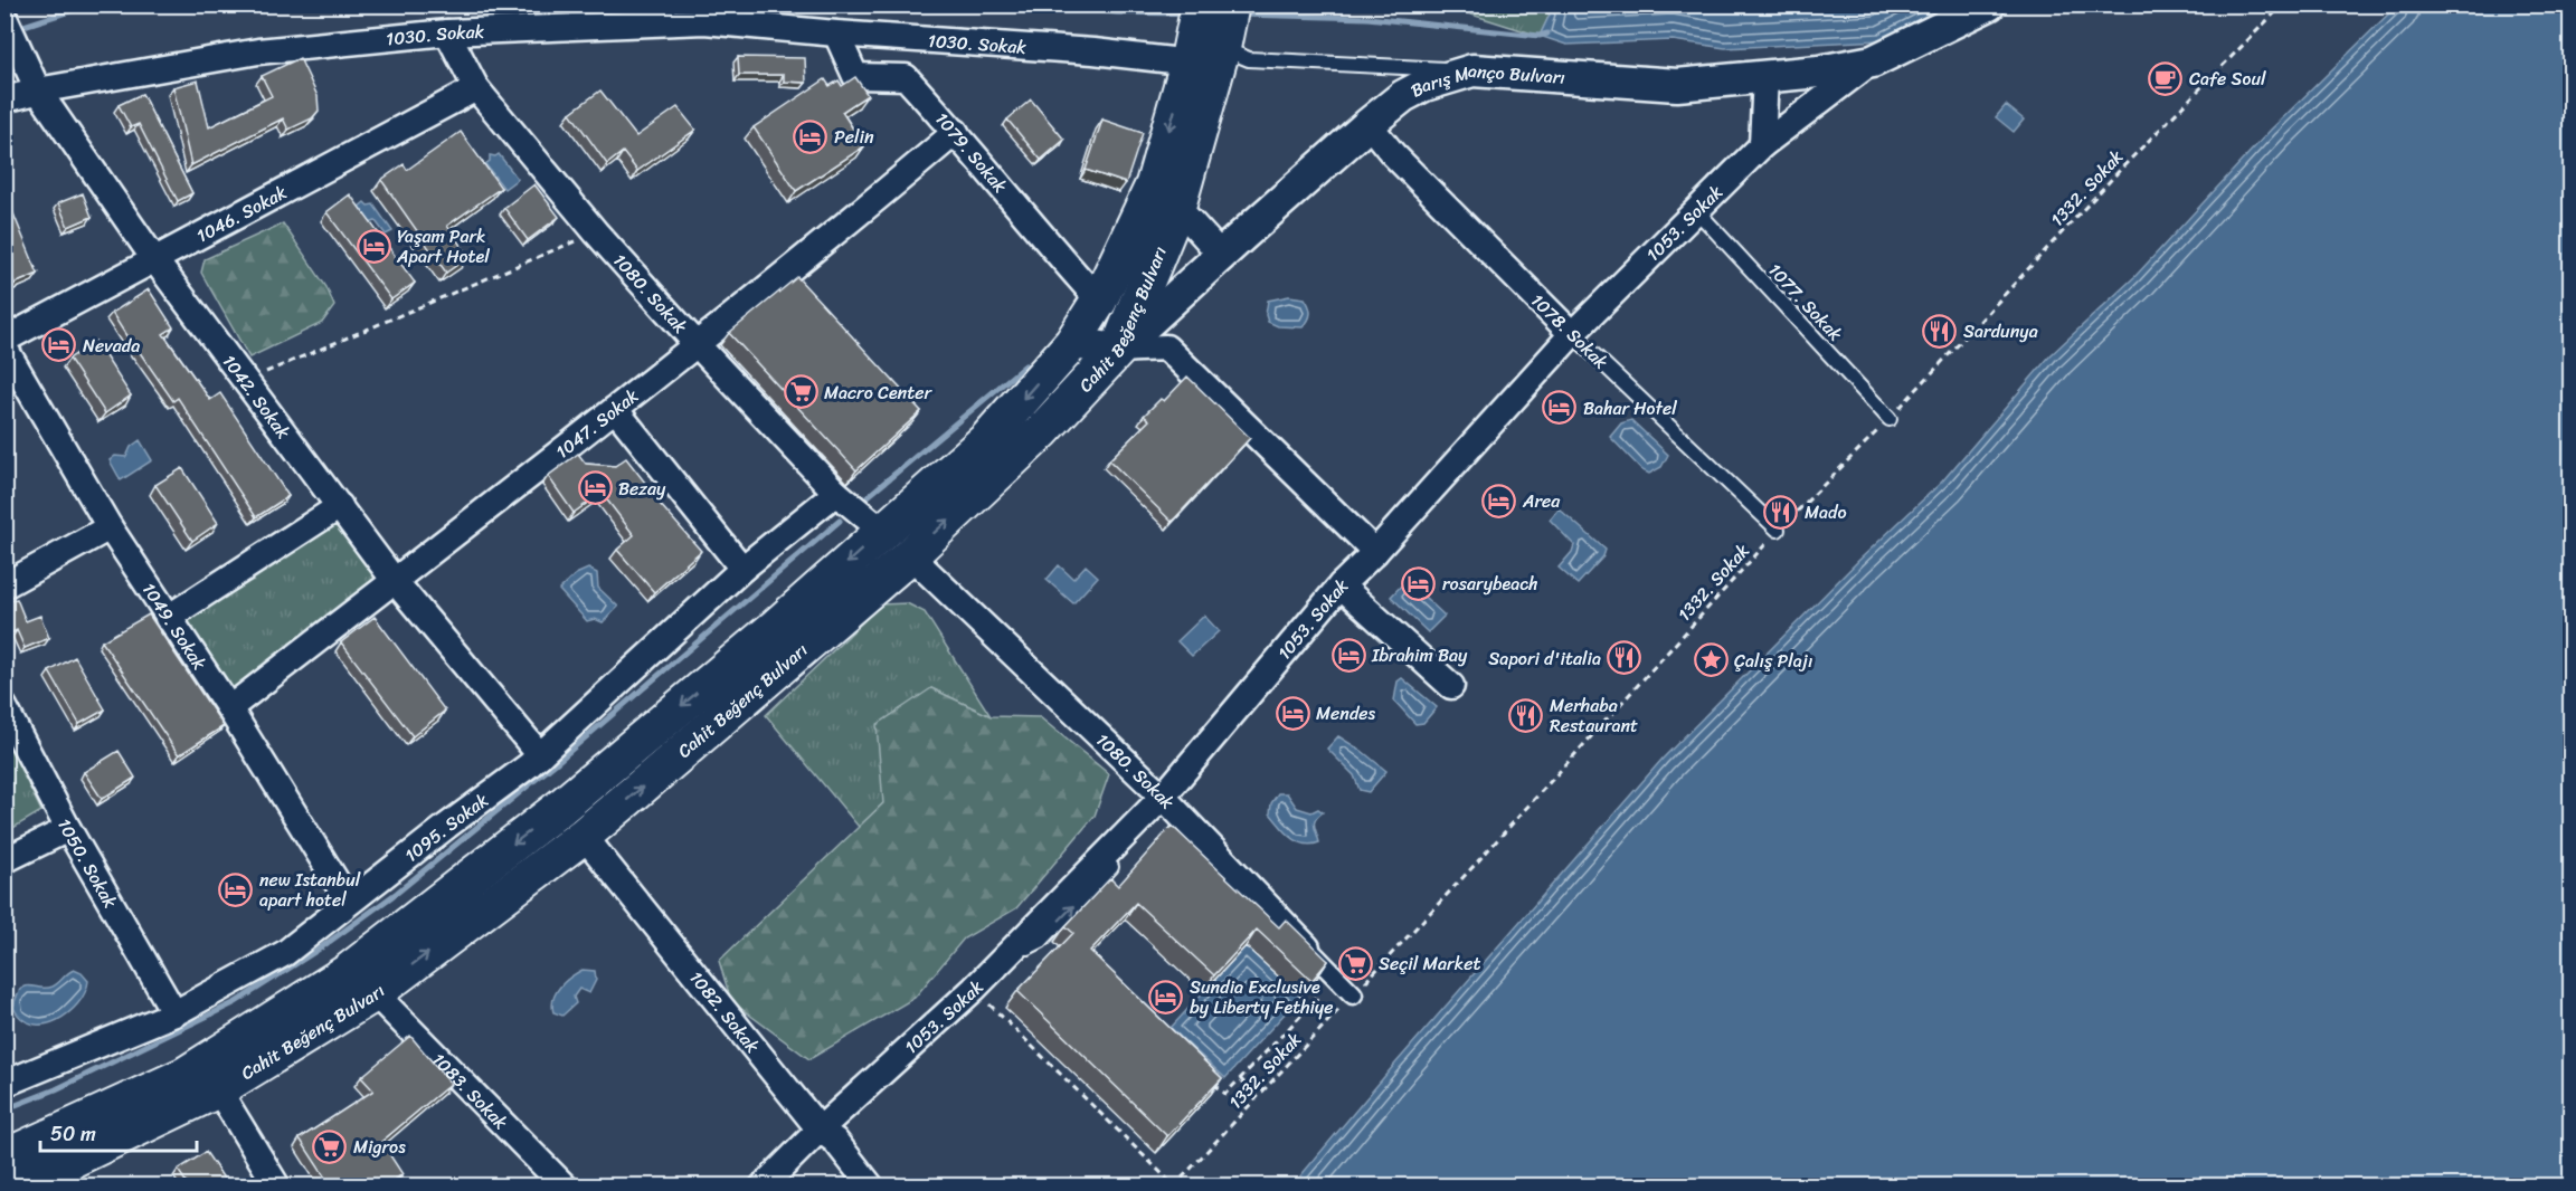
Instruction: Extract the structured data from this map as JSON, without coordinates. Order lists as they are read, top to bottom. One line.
{"streets":{"main road":["Cahit Beğenç Bulvarı"],"street":["1030. Sokak","Barış Manço Bulvarı","1079. Sokak","1046. Sokak","1053. Sokak","1080. Sokak","1078. Sokak","1042. Sokak","1047. Sokak","1049. Sokak","1095. Sokak","1050. Sokak","1082. Sokak","1083. Sokak"],"lane":["1077. Sokak"],"path":["1332. Sokak"]},"crossings":[["1030. Sokak","1079. Sokak"],["1030. Sokak","1080. Sokak"],["1030. Sokak","Cahit Beğenç Bulvarı"],["1030. Sokak","1042. Sokak"],["Barış Manço Bulvarı","1053. Sokak"],["Barış Manço Bulvarı","Cahit Beğenç Bulvarı"],["Barış Manço Bulvarı","1078. Sokak"],["1079. Sokak","Cahit Beğenç Bulvarı"],["1079. Sokak","1047. Sokak"],["1332. Sokak","1080. Sokak"],["1332. Sokak","1077. Sokak"],["1332. Sokak","1078. Sokak"],["1046. Sokak","1080. Sokak"],["1046. Sokak","1042. Sokak"],["1053. Sokak","1080. Sokak"],["1053. Sokak","1077. Sokak"],["1053. Sokak","1078. Sokak"],["1053. Sokak","1082. Sokak"],["1080. Sokak","Cahit Beğenç Bulvarı"],["1080. Sokak","1047. Sokak"],["1080. Sokak","1095. Sokak"],["Cahit Beğenç Bulvarı","1082. Sokak"],["Cahit Beğenç Bulvarı","1083. Sokak"],["1042. Sokak","1047. Sokak"],["1042. Sokak","1095. Sokak"],["1047. Sokak","1049. Sokak"],["1049. Sokak","1095. Sokak"],["1095. Sokak","1050. Sokak"]],"places":{"cafe":["Cafe Soul"],"hotel":["Pelin","Yaşam Park Apart Hotel","Nevada","Bahar Hotel","Bezay","Area","rosarybeach","Ibrahim Bay","Mendes","new Istanbul apart hotel","Sundia Exclusive by Liberty Fethiye"],"restaurant":["Sardunya","Mado","Sapori d'italia","Merhaba Restaurant"],"supermarket":["Macro Center","Seçil Market","Migros"],"place":["Çalış Plajı"]},"scale_bar":"50 m"}
